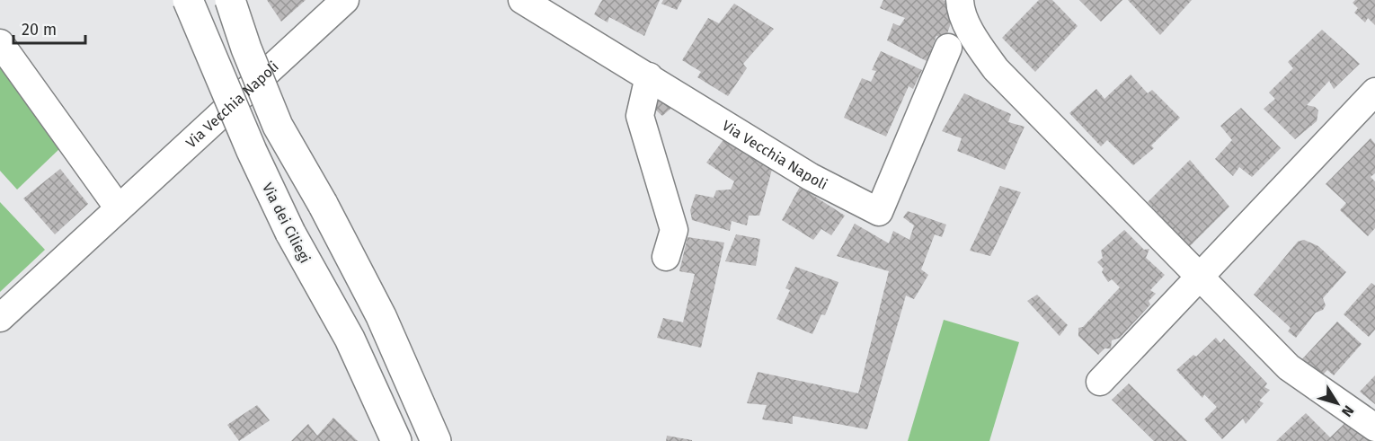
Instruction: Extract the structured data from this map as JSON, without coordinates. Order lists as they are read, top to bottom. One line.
{"streets":{"main road":["Via dei Ciliegi"],"street":["Via Vecchia Napoli"]},"scale_bar":"20 m","north":"bottom right"}
